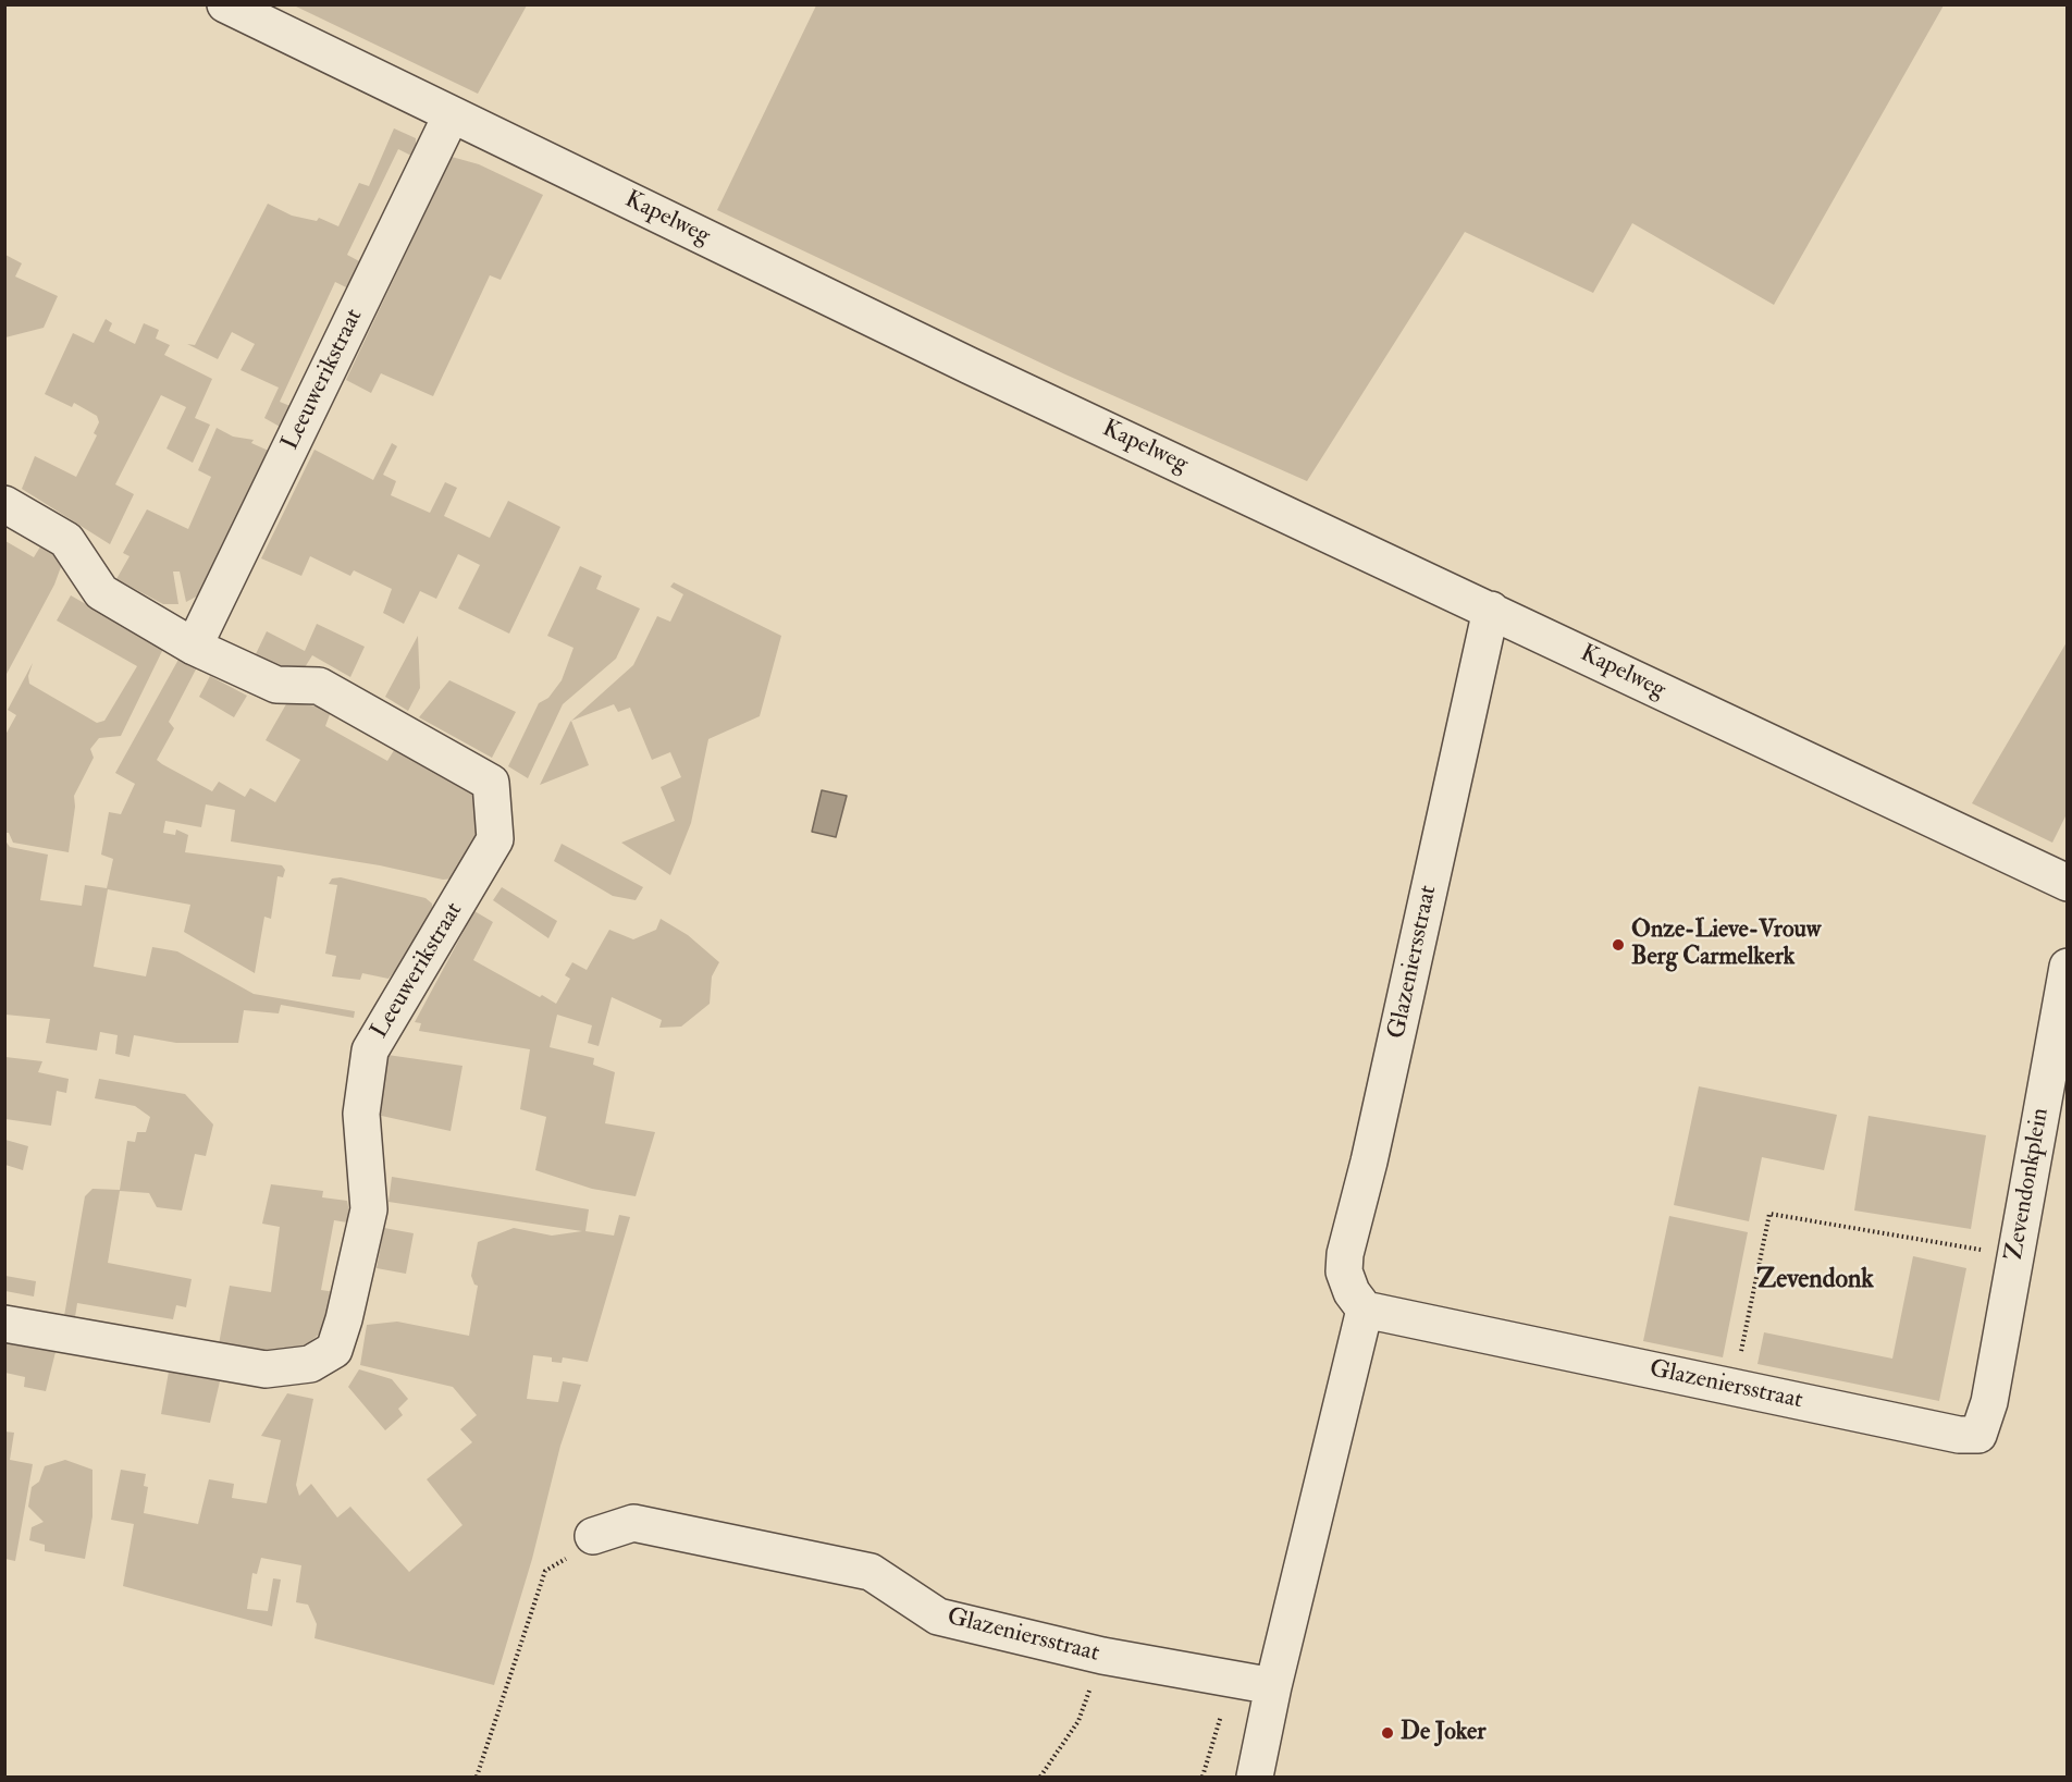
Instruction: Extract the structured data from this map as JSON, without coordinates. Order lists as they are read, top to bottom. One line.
{"streets":{"street":["Kapelweg","Leeuwerikstraat","Glazeniersstraat","Zevendonkplein"]},"crossings":[["Kapelweg","Leeuwerikstraat"],["Kapelweg","Glazeniersstraat"],["Glazeniersstraat","Zevendonkplein"]],"districts":["Zevendonk"],"places":["Onze-Lieve-Vrouw Berg Carmelkerk","De Joker"]}
